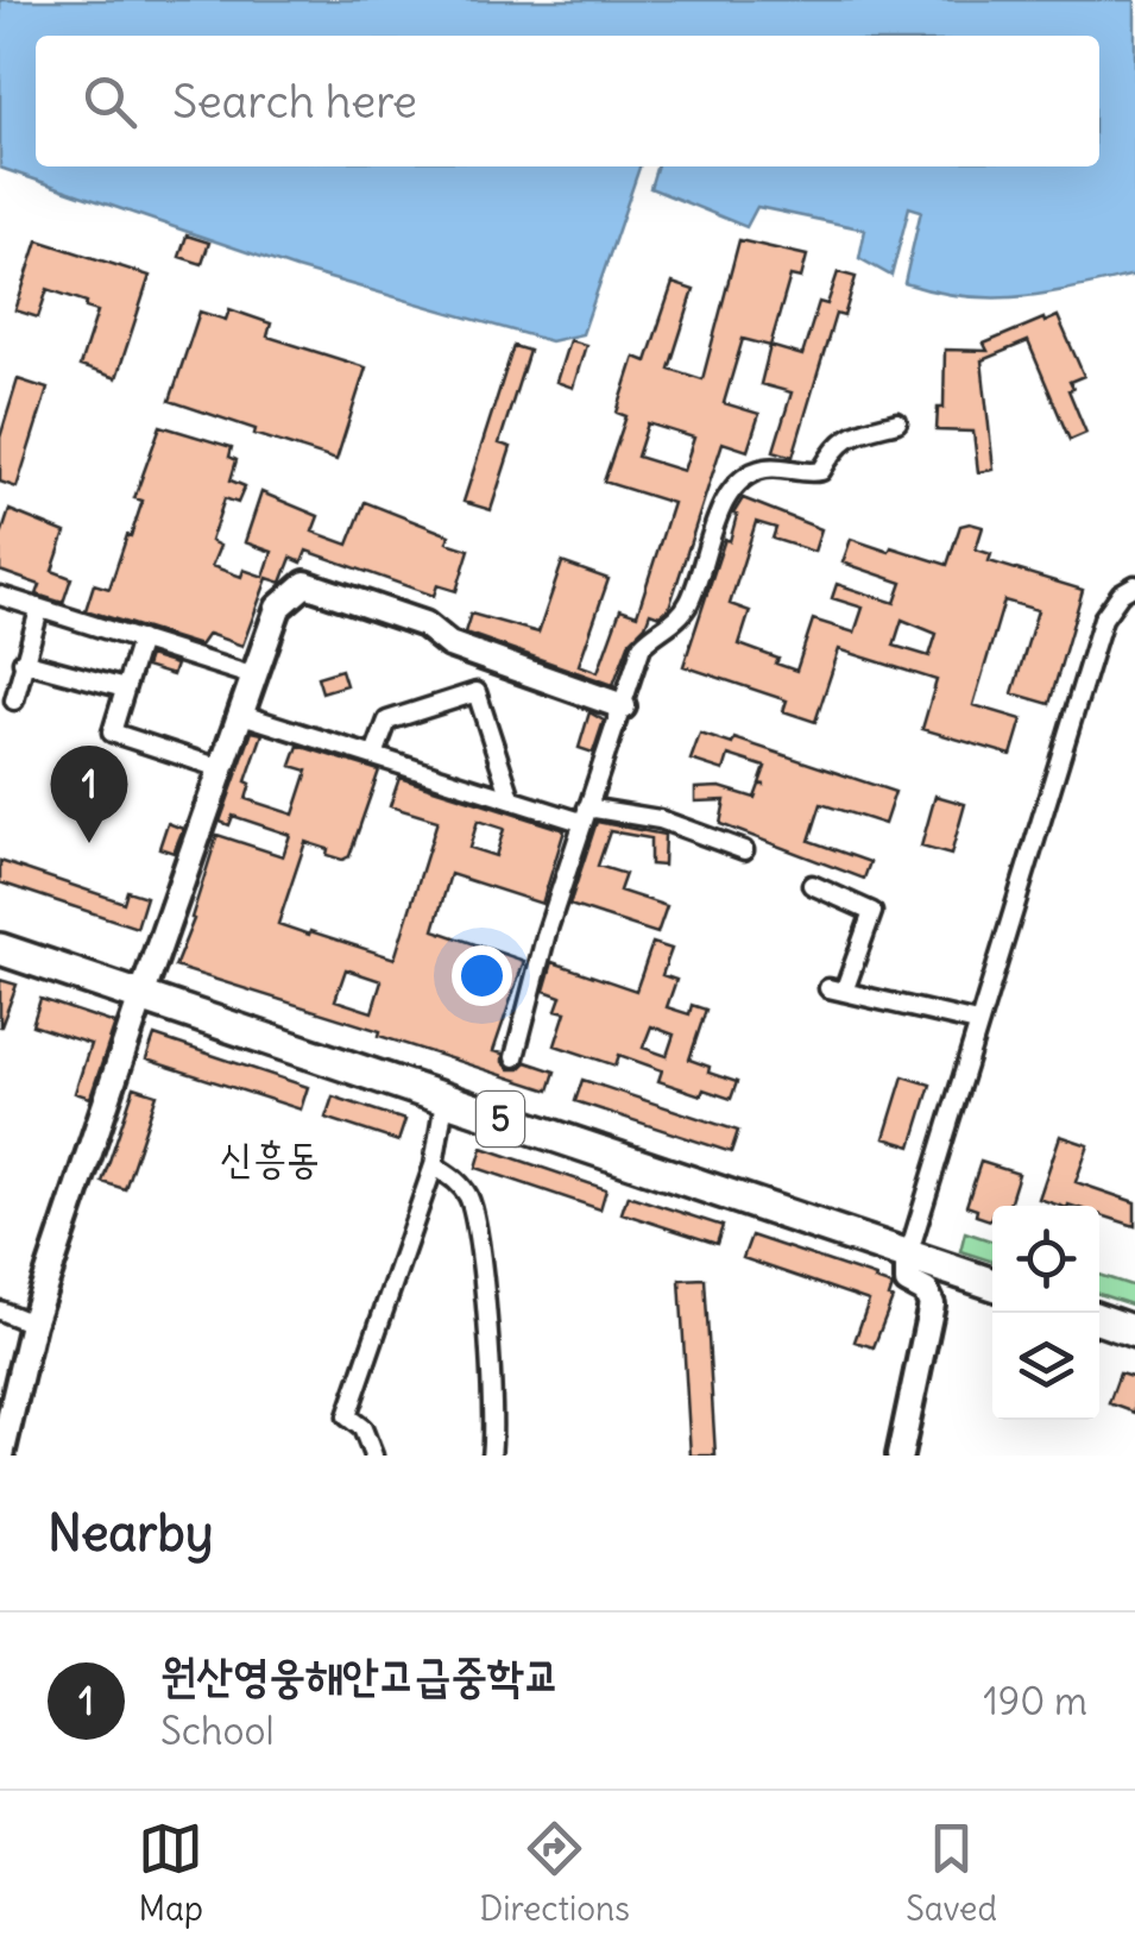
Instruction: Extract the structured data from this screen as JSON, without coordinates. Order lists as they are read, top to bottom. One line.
{"streets":{"highway":["5"]},"districts":["신흥동"],"page":{"search":"Search here","pins":"1","heading":"Nearby","list":[{"mark":"1","name":"원산영웅해안고급중학교","note":"School","value":"190 m"}],"nav":["Map","Directions","Saved"]}}
